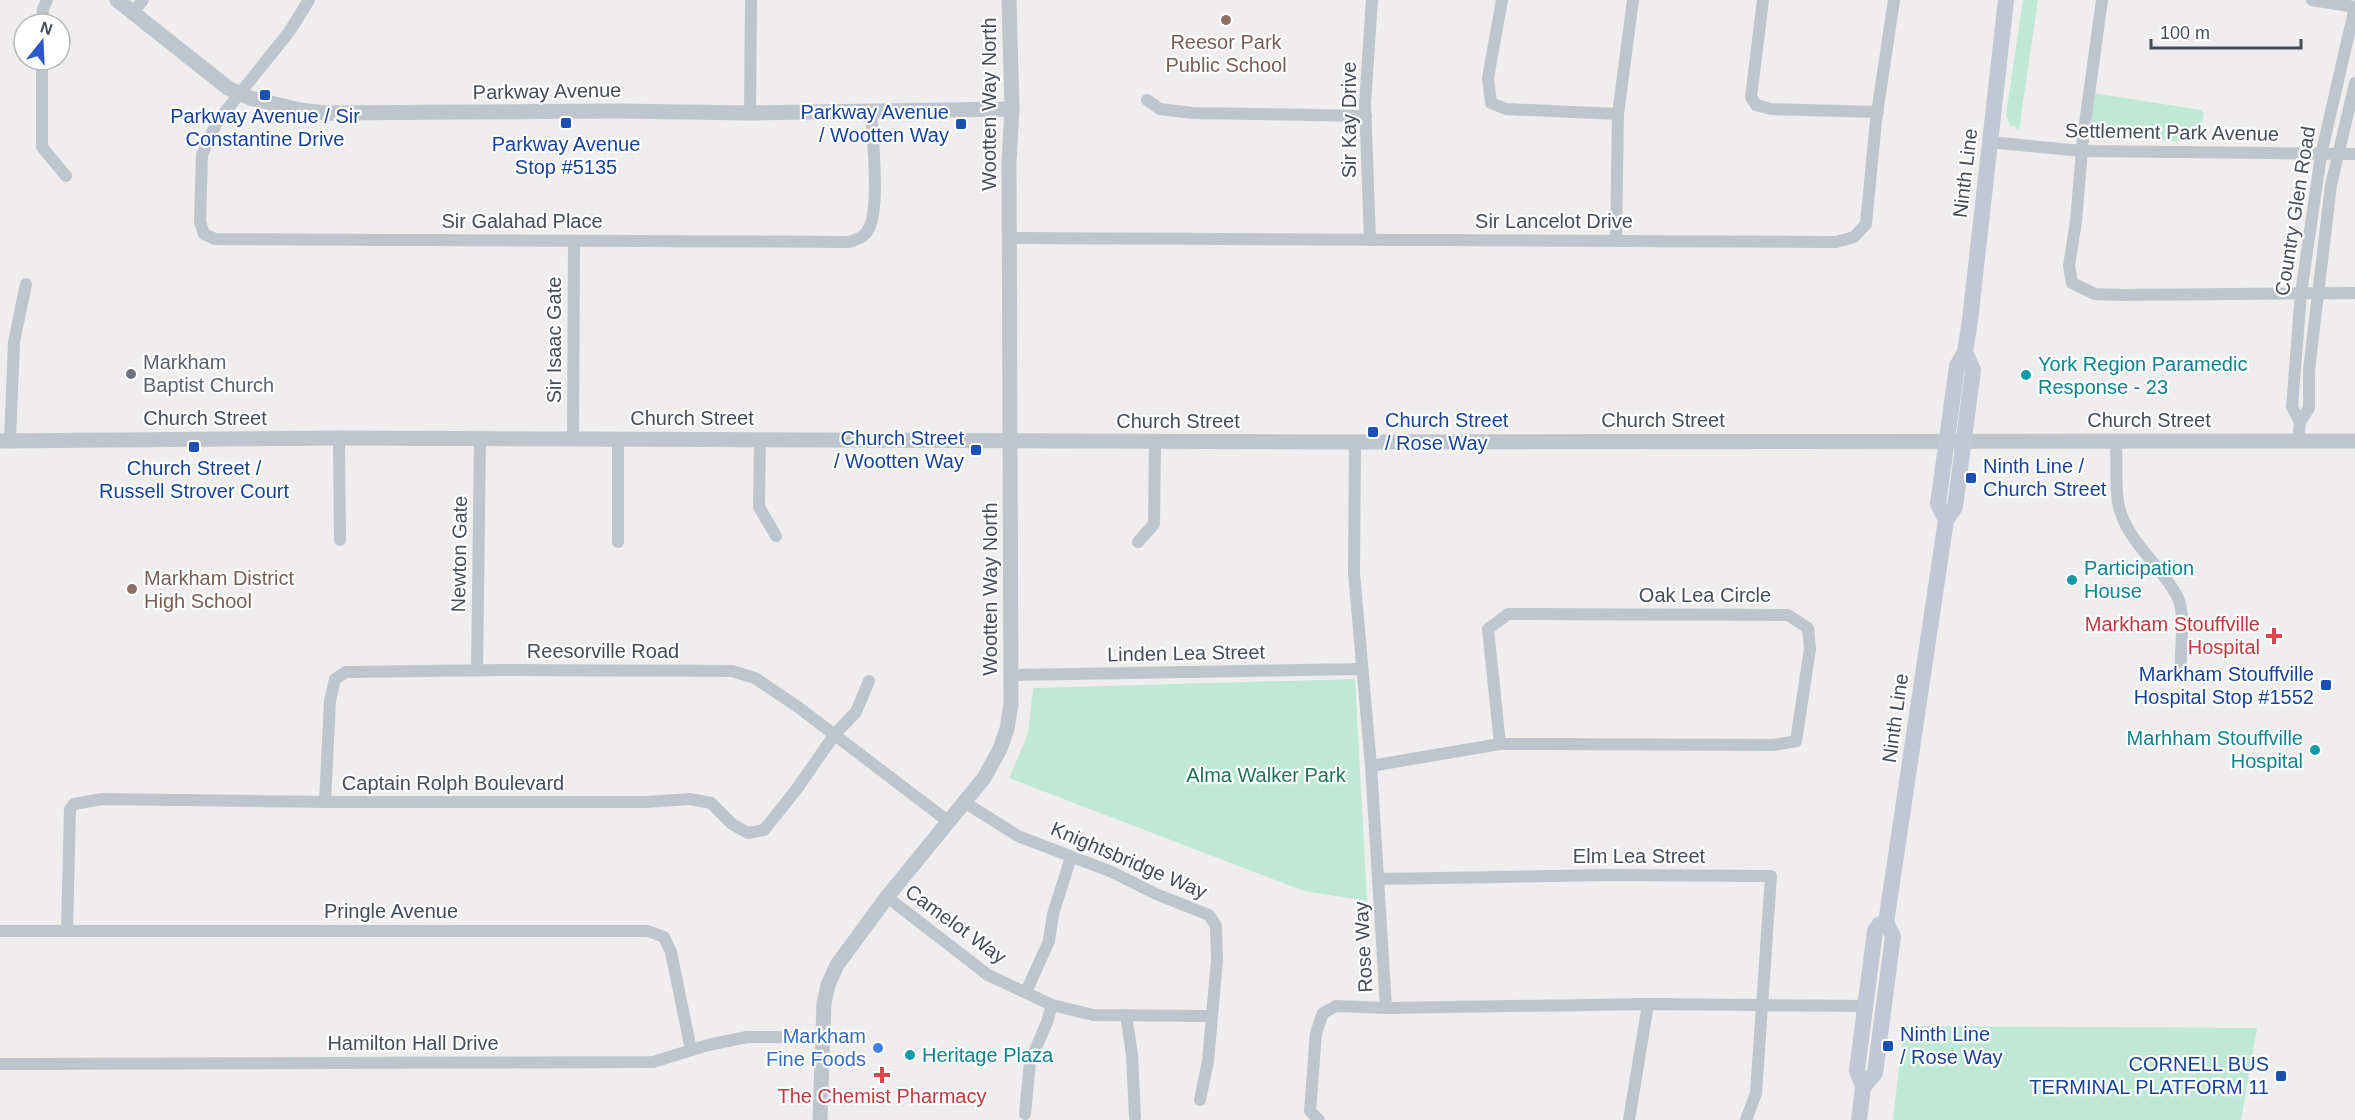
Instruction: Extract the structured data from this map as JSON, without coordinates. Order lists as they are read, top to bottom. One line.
{"streets":{"main road":["Ninth Line"],"street":["Parkway Avenue","Wootten Way North","Sir Kay Drive","Settlement Park Avenue","Country Glen Road","Sir Galahad Place","Sir Lancelot Drive","Sir Isaac Gate","Church Street","Newton Gate","Oak Lea Circle","Reesorville Road","Linden Lea Street","Captain Rolph Boulevard","Elm Lea Street","Knightsbridge Way","Pringle Avenue","Camelot Way","Rose Way","Hamilton Hall Drive"]},"crossings":[["Parkway Avenue","Wootten Way North"],["Parkway Avenue","Sir Galahad Place"],["Wootten Way North","Sir Lancelot Drive"],["Wootten Way North","Church Street"],["Wootten Way North","Reesorville Road"],["Wootten Way North","Linden Lea Street"],["Wootten Way North","Knightsbridge Way"],["Wootten Way North","Camelot Way"],["Wootten Way North","Hamilton Hall Drive"],["Sir Kay Drive","Sir Lancelot Drive"],["Settlement Park Avenue","Ninth Line"],["Settlement Park Avenue","Country Glen Road"],["Ninth Line","Church Street"],["Ninth Line","Rose Way"],["Country Glen Road","Church Street"],["Sir Galahad Place","Sir Isaac Gate"],["Sir Isaac Gate","Church Street"],["Church Street","Newton Gate"],["Church Street","Rose Way"],["Newton Gate","Reesorville Road"],["Oak Lea Circle","Rose Way"],["Reesorville Road","Captain Rolph Boulevard"],["Linden Lea Street","Rose Way"],["Captain Rolph Boulevard","Pringle Avenue"],["Elm Lea Street","Rose Way"],["Knightsbridge Way","Camelot Way"],["Pringle Avenue","Hamilton Hall Drive"]],"parks":["Alma Walker Park"],"places":{"other":["Reesor Park Public School","Markham Baptist Church","York Region Paramedic Response - 23","Participation House","Markham District High School","Marhham Stouffville Hospital","Markham Fine Foods","Heritage Plaza"],"transit":["Parkway Avenue / Sir Constantine Drive","Parkway Avenue Stop #5135","Parkway Avenue / Wootten Way","Church Street / Rose Way","Church Street / Russell Strover Court","Church Street / Wootten Way","Ninth Line / Church Street","Markham Stouffville Hospital Stop #1552","Ninth Line / Rose Way","CORNELL BUS TERMINAL PLATFORM 11"],"health":["Markham Stouffville Hospital","The Chemist Pharmacy"]},"scale_bar":"100 m","north":"top"}
